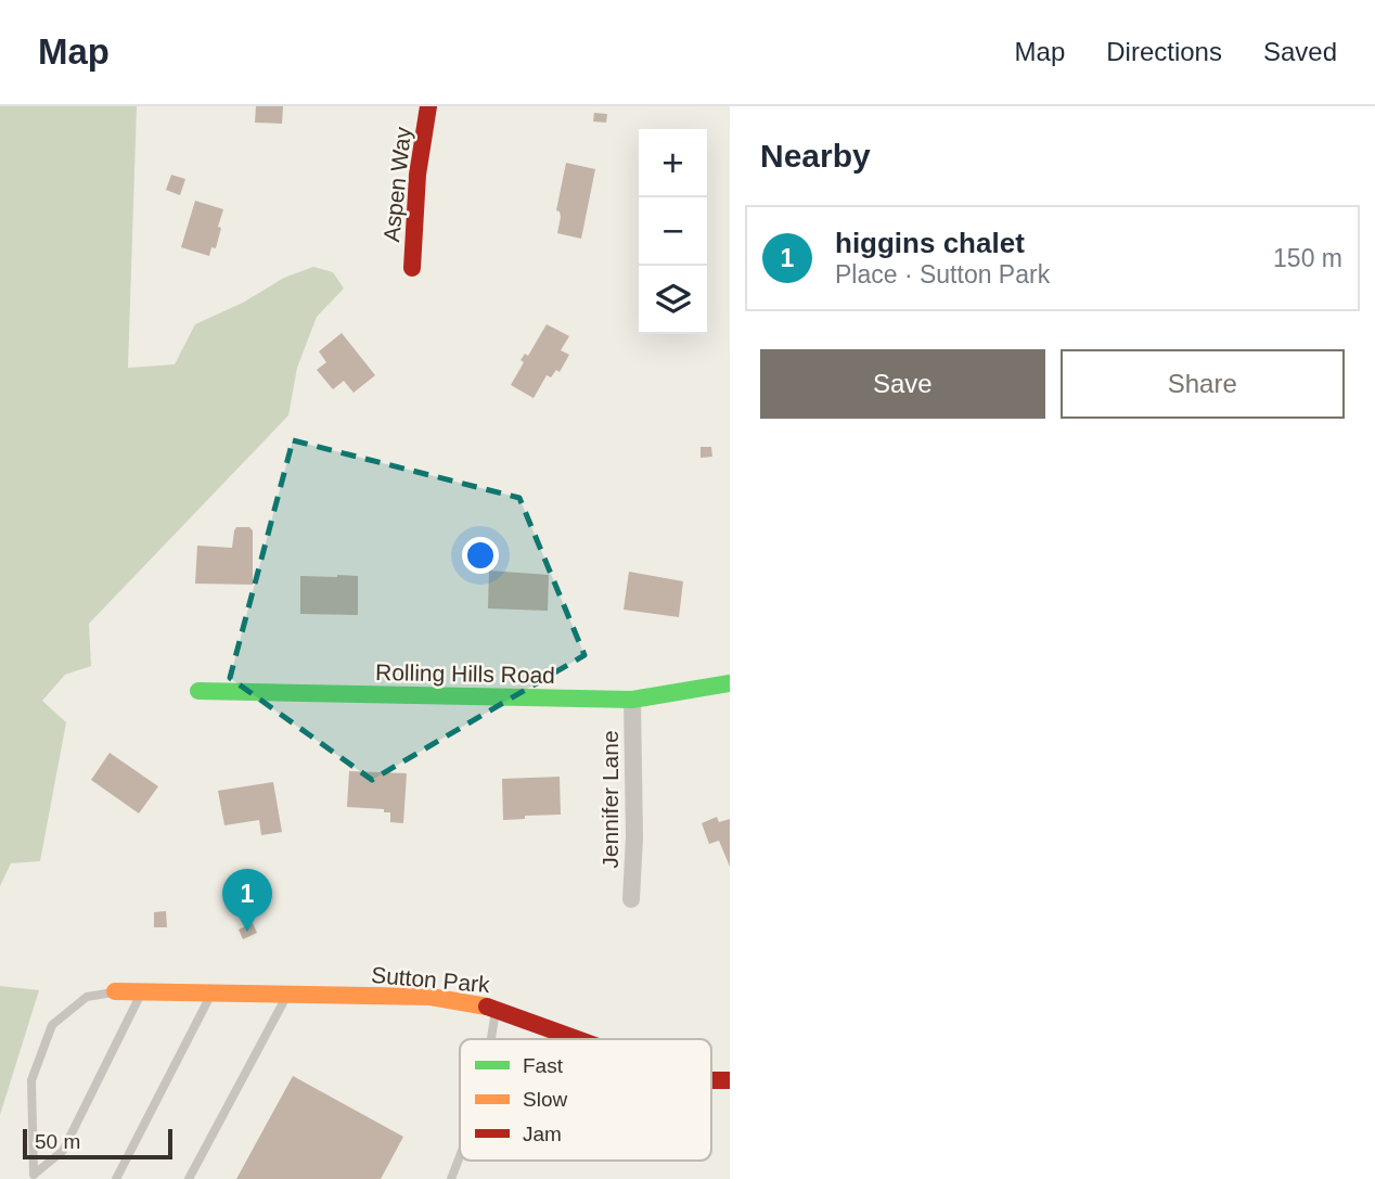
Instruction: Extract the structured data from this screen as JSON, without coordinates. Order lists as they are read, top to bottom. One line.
{"streets":{"street":["Aspen Way","Rolling Hills Road","Jennifer Lane","Sutton Park"]},"crossings":[["Rolling Hills Road","Jennifer Lane"]],"legend":["Fast","Slow","Jam"],"scale_bar":"50 m","page":{"header":"Map","nav":["Map","Directions","Saved"],"heading":"Nearby","map_buttons":["+","−"],"list":[{"mark":"1","name":"higgins chalet","note":"Place · Sutton Park","value":"150 m"}],"buttons":["Save","Share"],"pins":"1","scale":"50 m"}}
